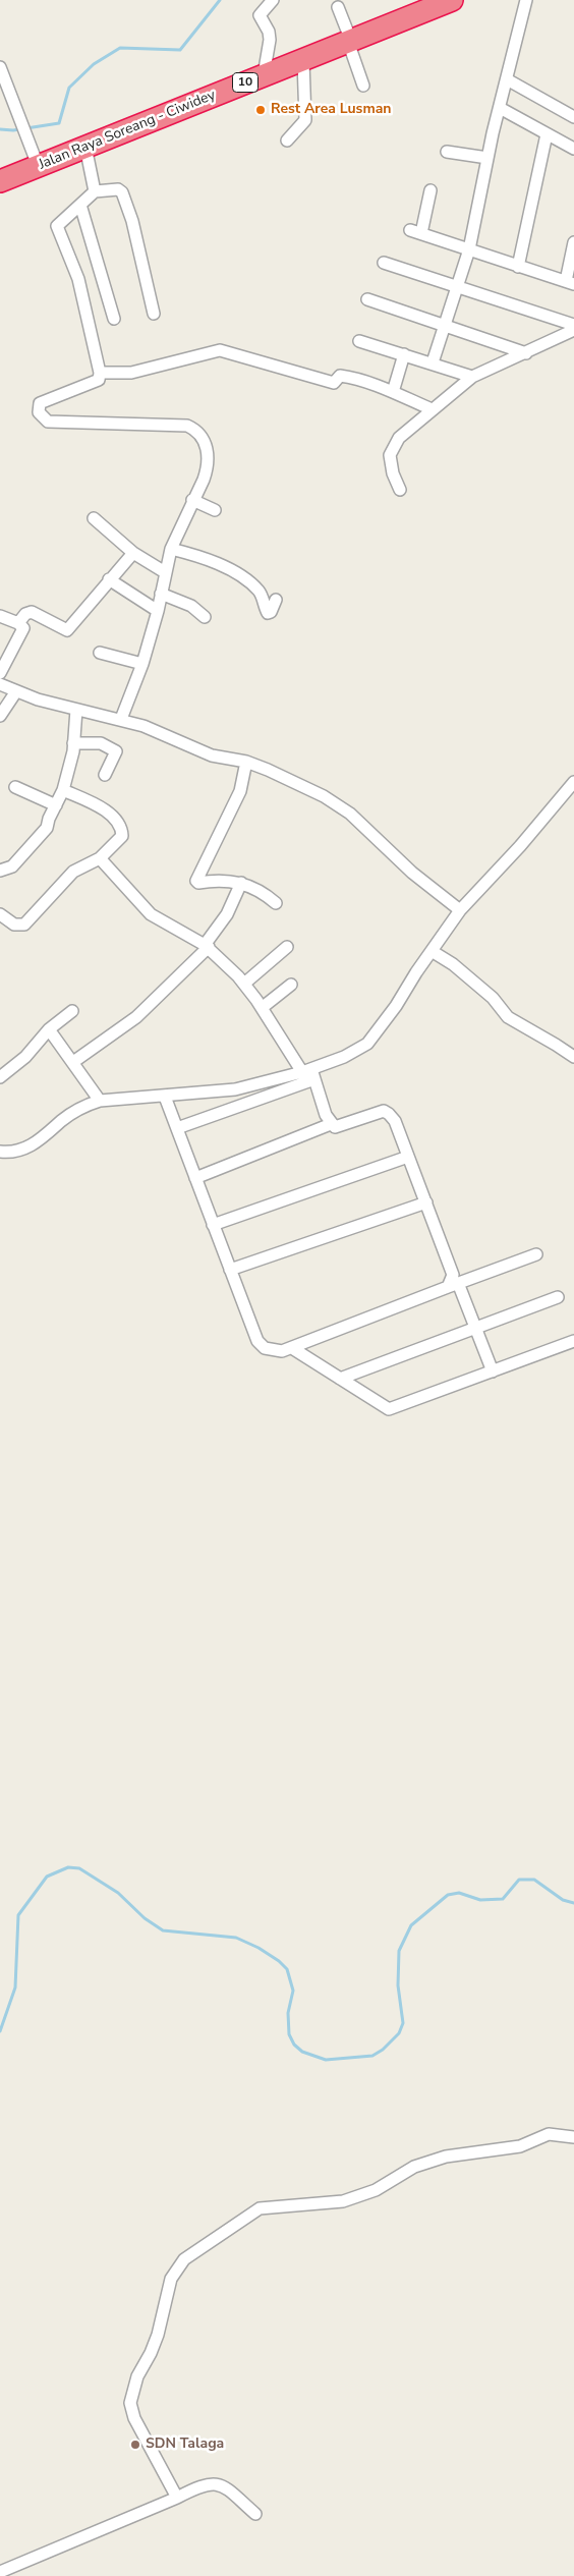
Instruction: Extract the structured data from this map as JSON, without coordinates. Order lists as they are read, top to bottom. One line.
{"streets":{"highway":["10","Jalan Raya Soreang - Ciwidey"]},"places":["Rest Area Lusman","SDN Talaga"]}
